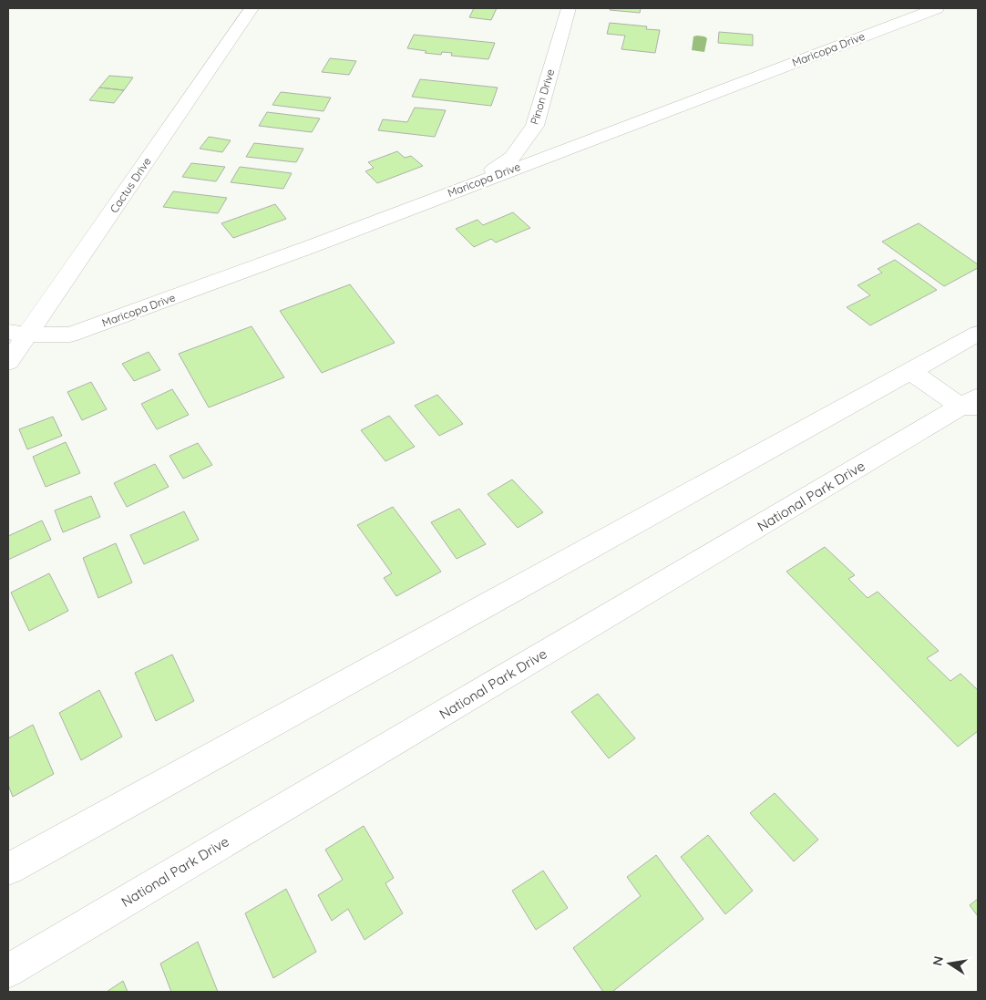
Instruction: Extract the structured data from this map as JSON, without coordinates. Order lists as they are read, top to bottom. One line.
{"streets":{"street":["Maricopa Drive","Pinon Drive","Cactus Drive","National Park Drive"]},"crossings":[["Maricopa Drive","Pinon Drive"],["Maricopa Drive","Cactus Drive"]],"north":"left"}
